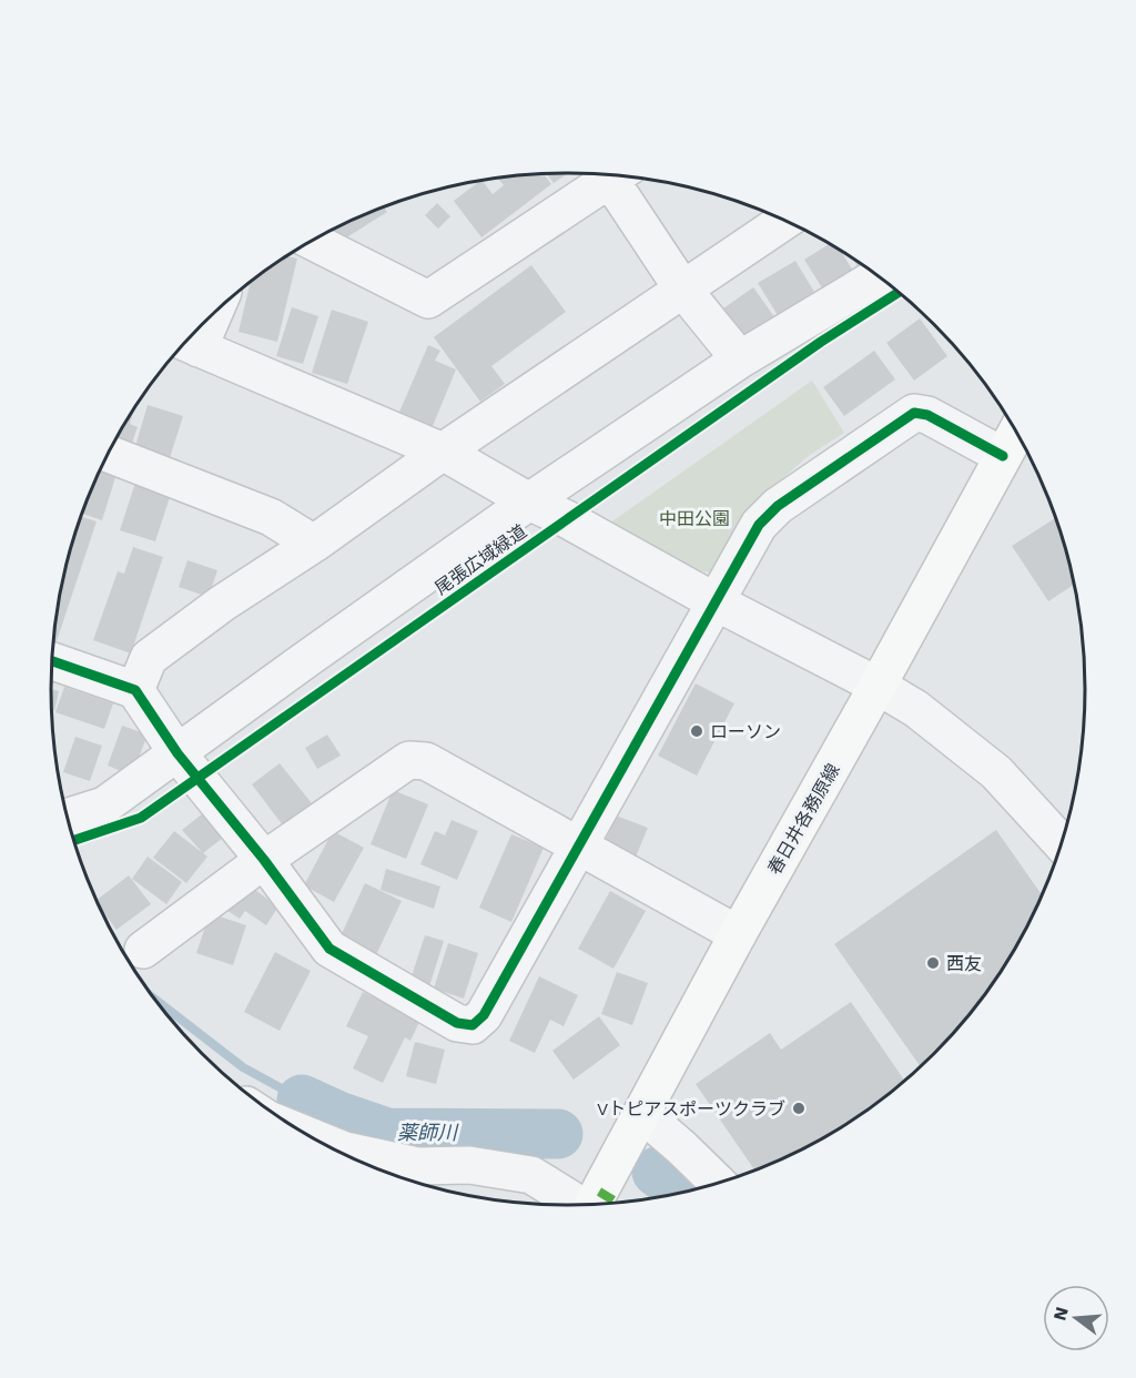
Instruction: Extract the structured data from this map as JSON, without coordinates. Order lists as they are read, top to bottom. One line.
{"streets":{"main road":["春日井各務原線"],"cycle path":["尾張広域緑道"]},"water":["薬師川"],"parks":["中田公園"],"places":["ローソン","西友","Vトピアスポーツクラブ"],"north":"left"}
